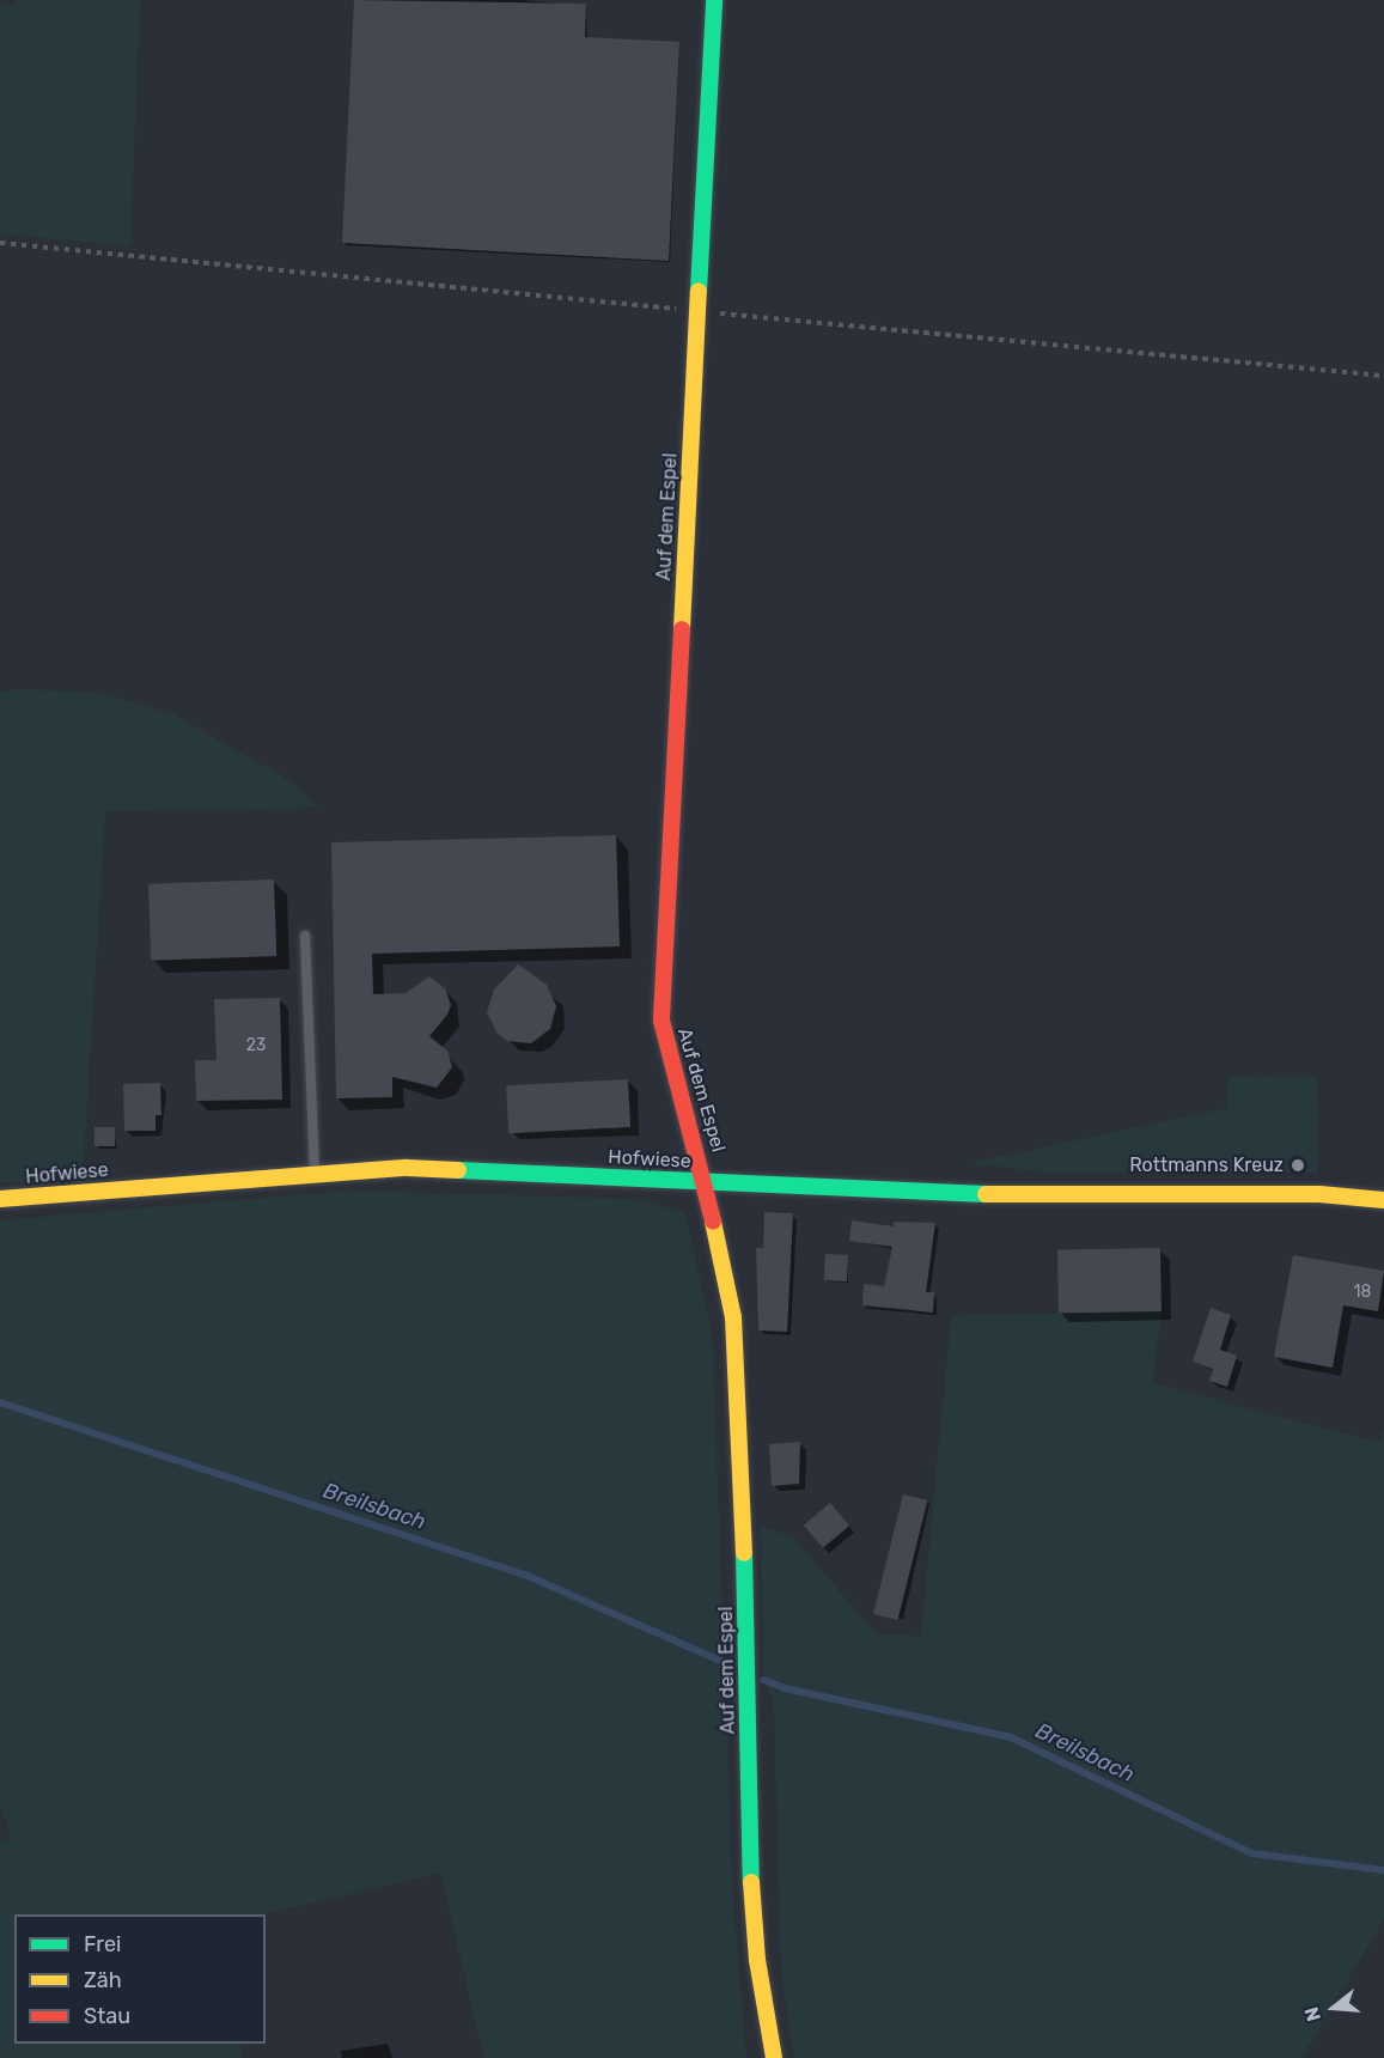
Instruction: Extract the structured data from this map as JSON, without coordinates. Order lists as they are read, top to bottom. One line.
{"streets":{"street":["Auf dem Espel","Hofwiese"]},"crossings":[["Auf dem Espel","Hofwiese"]],"water":["Breilsbach"],"places":["Rottmanns Kreuz"],"house_numbers":["23","18"],"legend":["Frei","Zäh","Stau"],"north":"left"}
